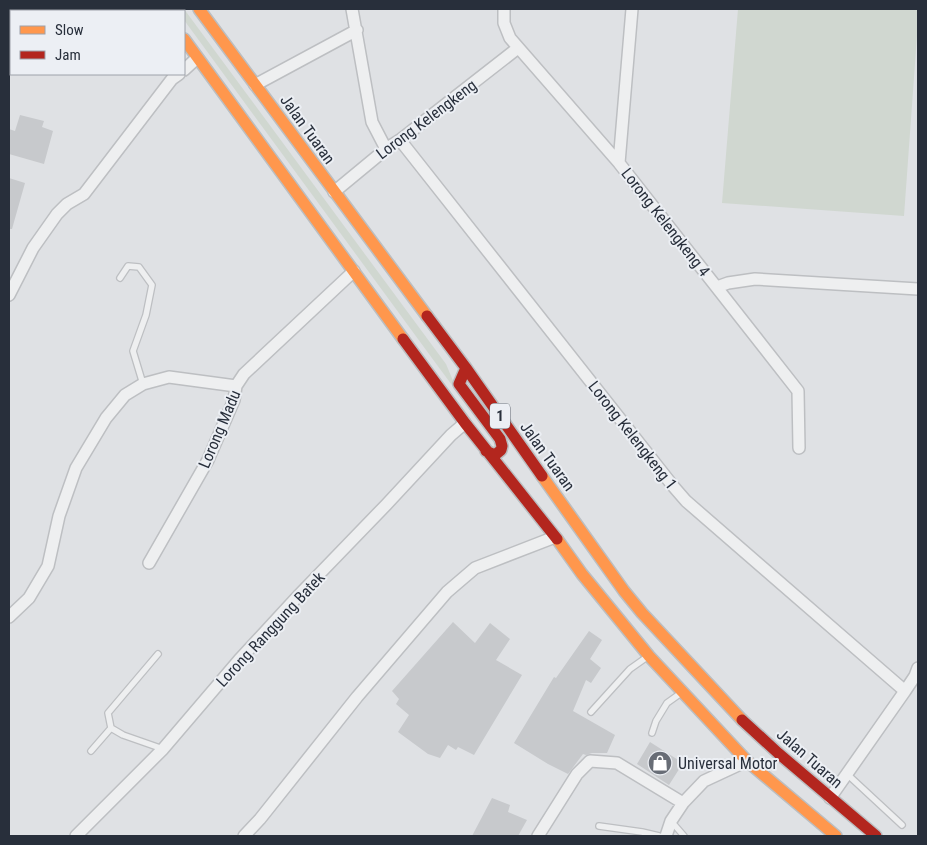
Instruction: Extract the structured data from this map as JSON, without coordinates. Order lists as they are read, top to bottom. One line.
{"streets":{"main road":["Jalan Tuaran","1"],"street":["Lorong Kelengkeng","Lorong Kelengkeng 4","Lorong Madu","Lorong Kelengkeng 1","Lorong Ranggung Batek"]},"crossings":[["Lorong Kelengkeng","Jalan Tuaran"],["Lorong Kelengkeng","Lorong Kelengkeng 4"],["Lorong Kelengkeng","Lorong Kelengkeng 1"],["1","Lorong Madu"],["1","Lorong Ranggung Batek"]],"places":{"shop":["Universal Motor"]},"legend":["Slow","Jam"]}
